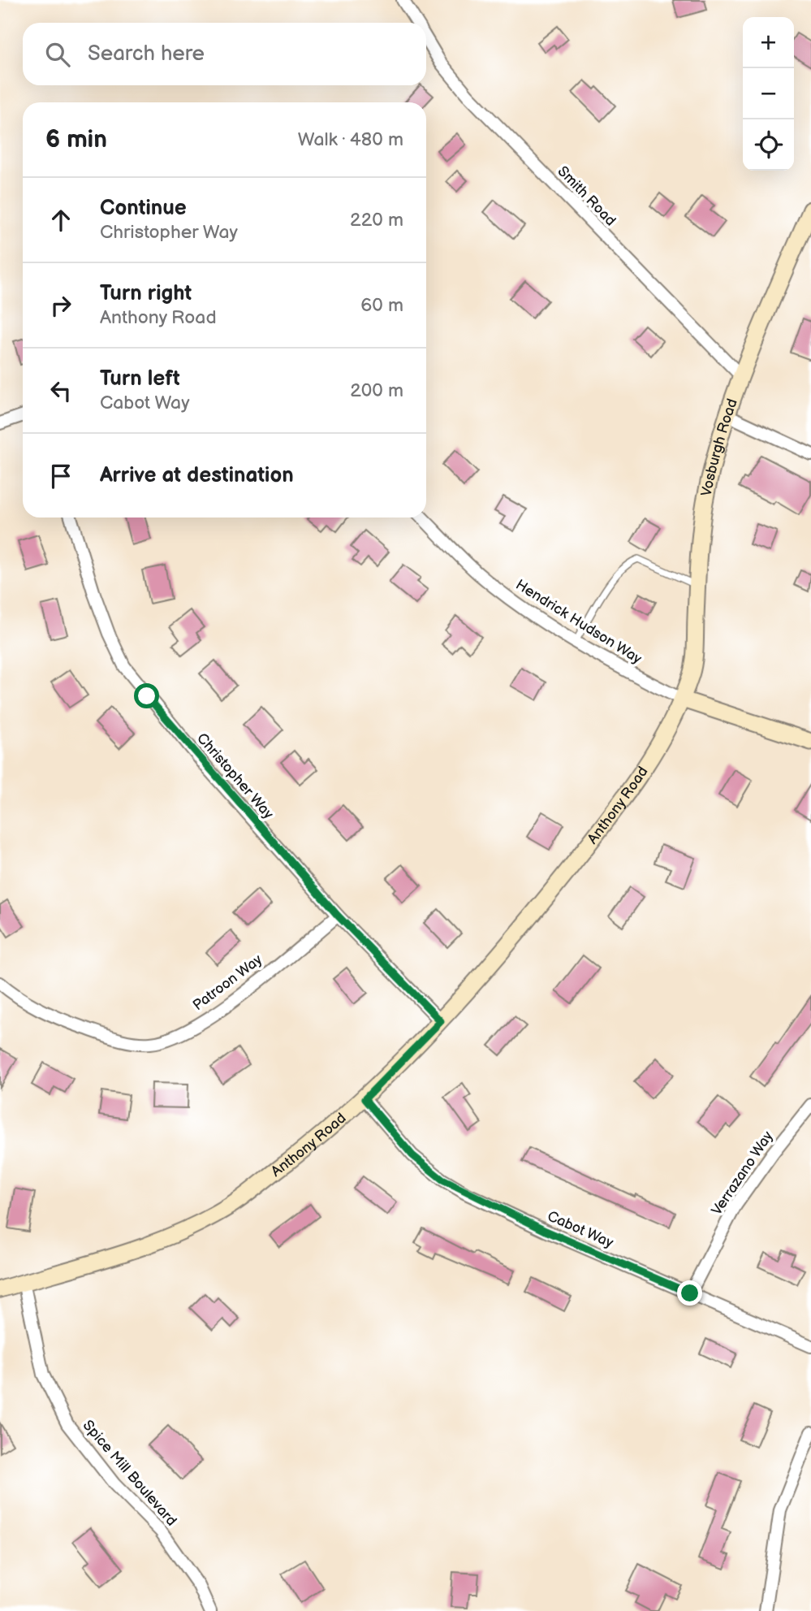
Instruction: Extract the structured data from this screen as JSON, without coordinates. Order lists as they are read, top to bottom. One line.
{"streets":{"street":["Smith Road","Vosburgh Road","Hendrick Hudson Way","Christopher Way","Anthony Road","Patroon Way","Verrazano Way","Cabot Way","Spice Mill Boulevard"]},"crossings":[["Smith Road","Vosburgh Road"],["Vosburgh Road","Hendrick Hudson Way"],["Vosburgh Road","Anthony Road"],["Hendrick Hudson Way","Anthony Road"],["Christopher Way","Anthony Road"],["Christopher Way","Patroon Way"],["Anthony Road","Cabot Way"],["Anthony Road","Spice Mill Boulevard"],["Verrazano Way","Cabot Way"]],"page":{"map_buttons":["+","−"],"search":"Search here","heading":["6 min","Walk · 480 m"],"list":[["Continue","Christopher Way","220 m"],["Turn right","Anthony Road","60 m"],["Turn left","Cabot Way","200 m"],"Arrive at destination"]}}
